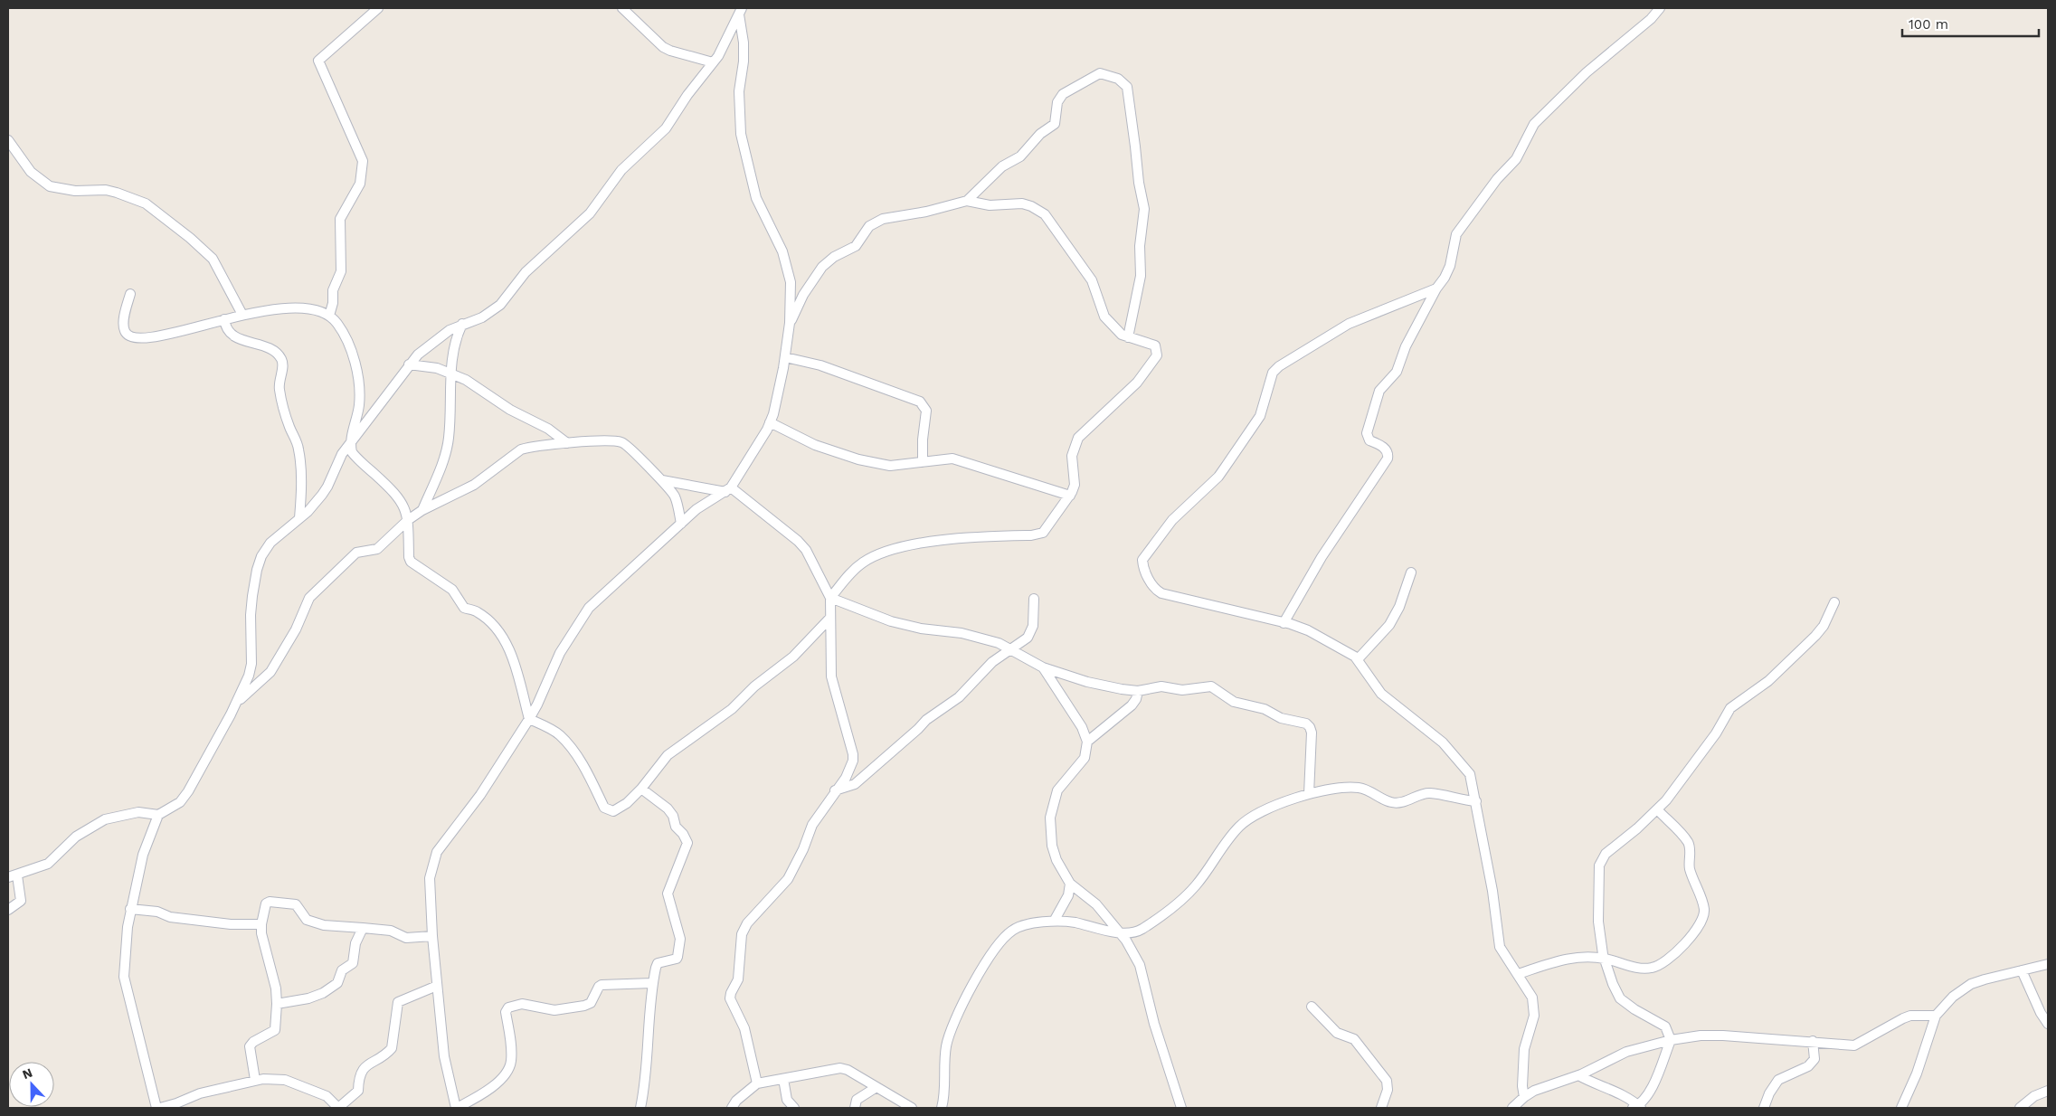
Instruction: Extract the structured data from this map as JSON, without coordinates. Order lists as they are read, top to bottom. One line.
{"scale_bar":"100 m","north":"top"}
